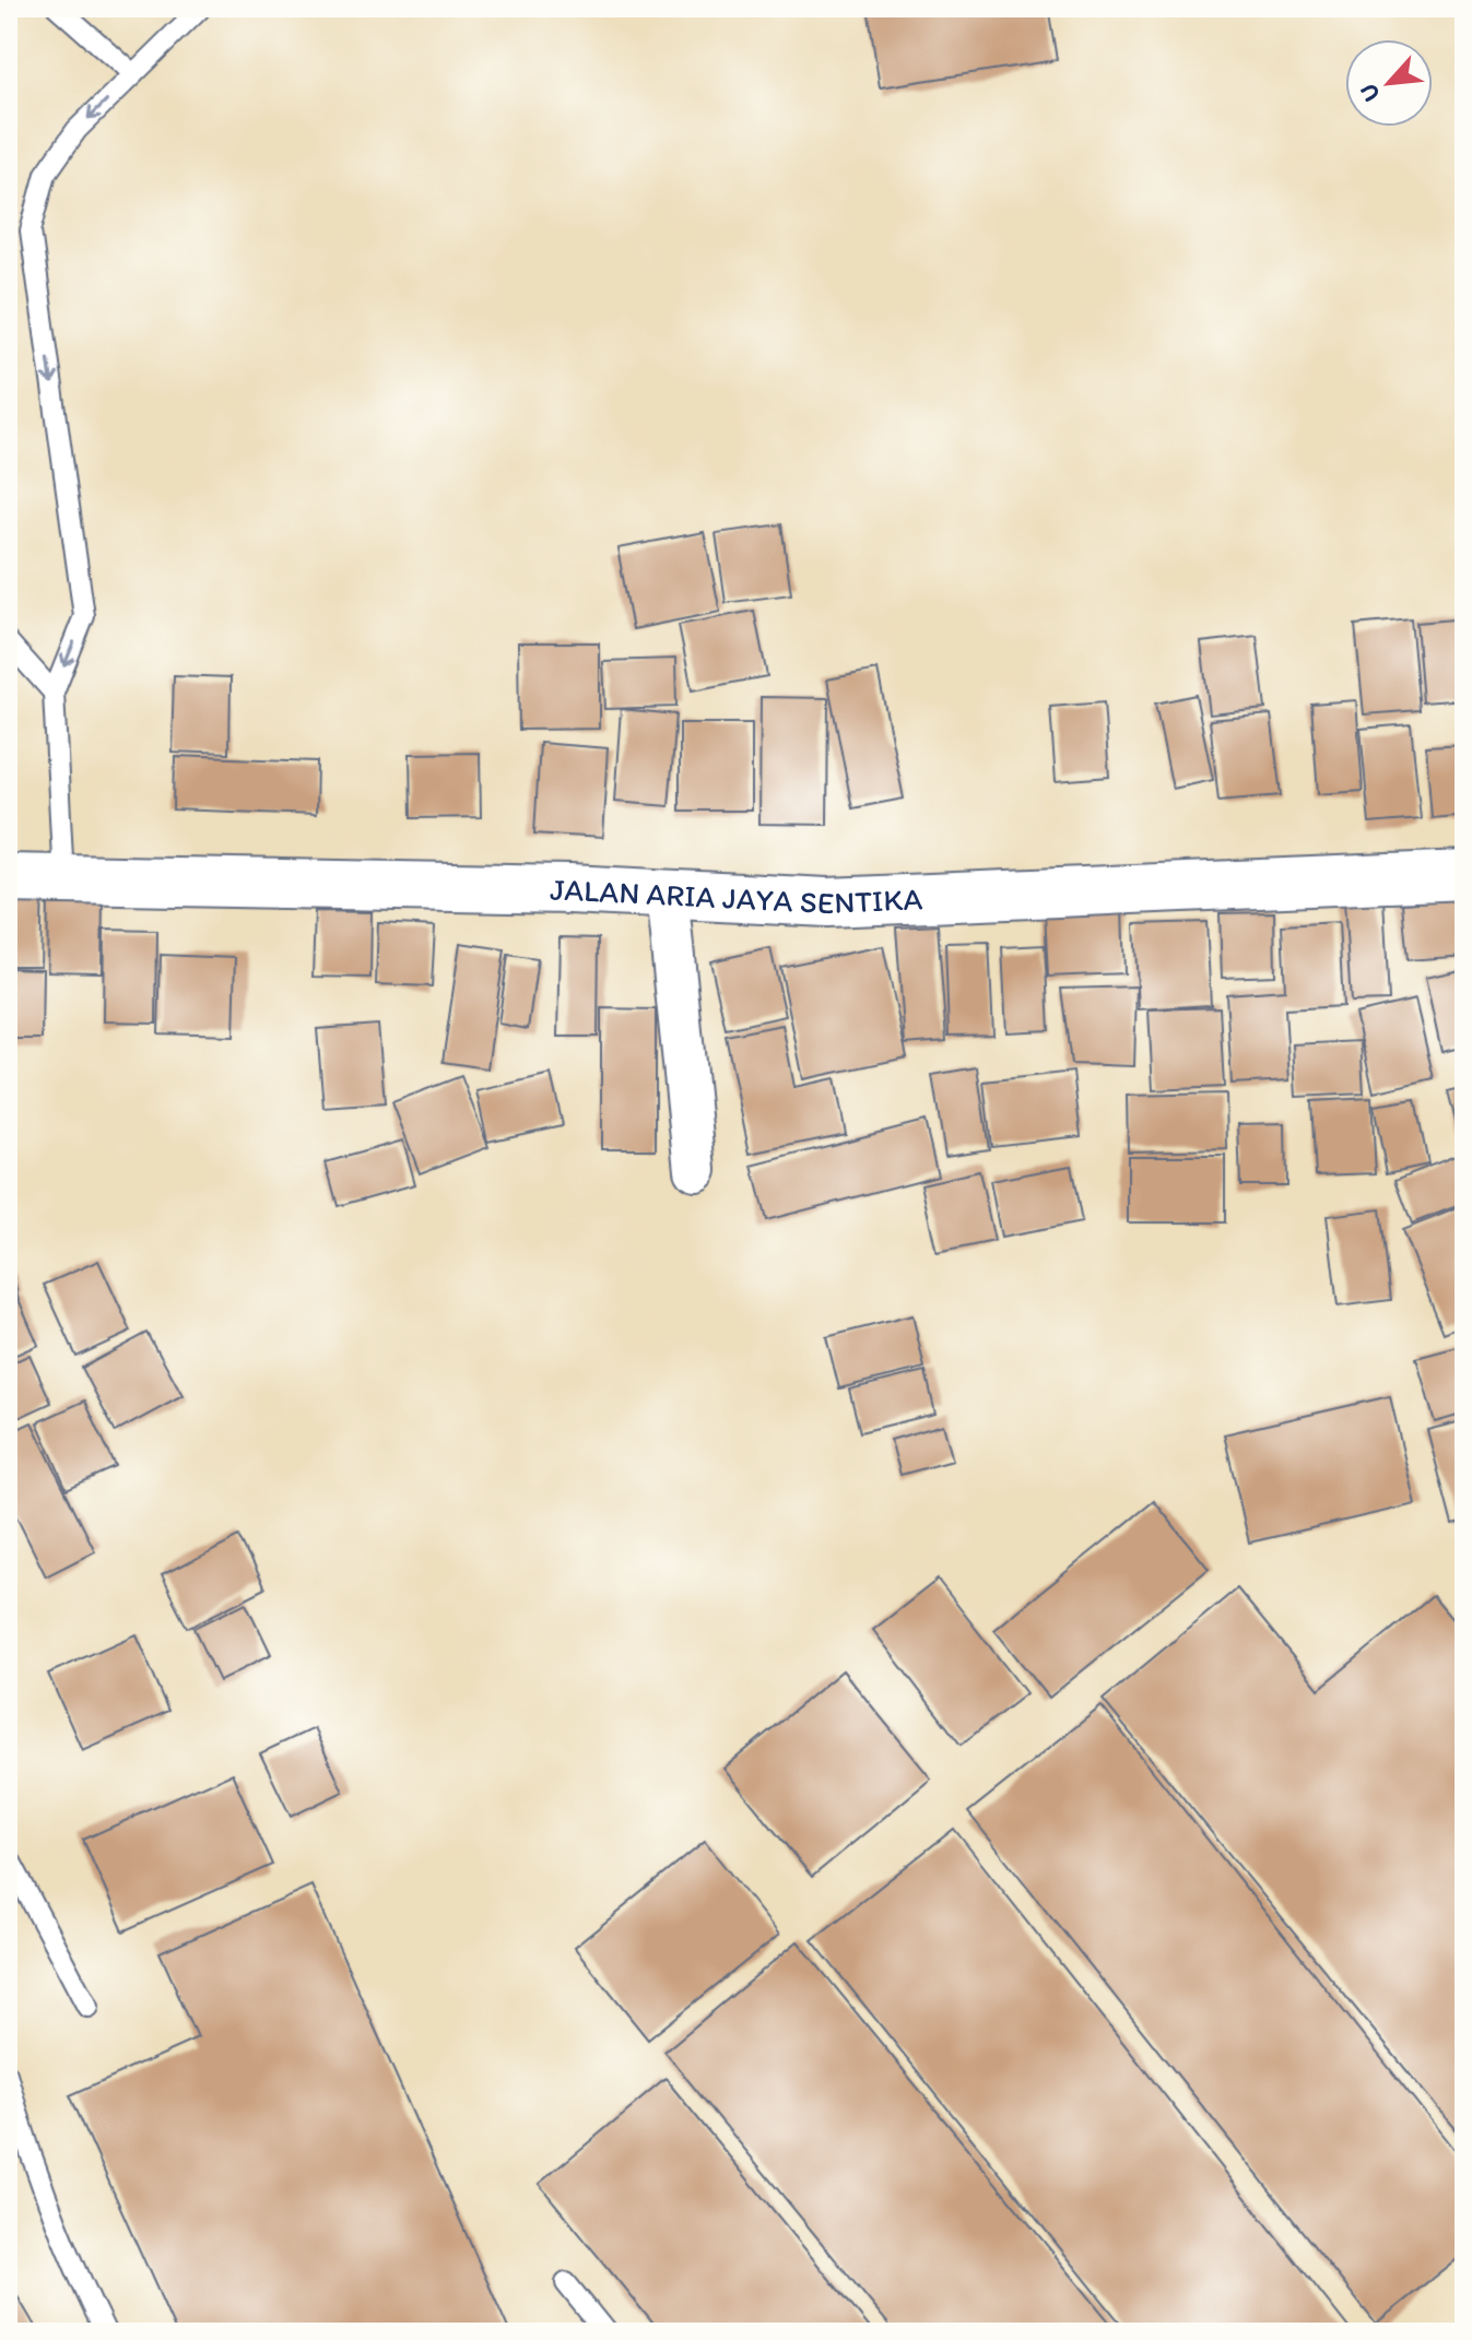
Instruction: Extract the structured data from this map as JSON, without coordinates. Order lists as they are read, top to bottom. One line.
{"streets":{"street":["JALAN ARIA JAYA SENTIKA"]},"north":"bottom left"}
